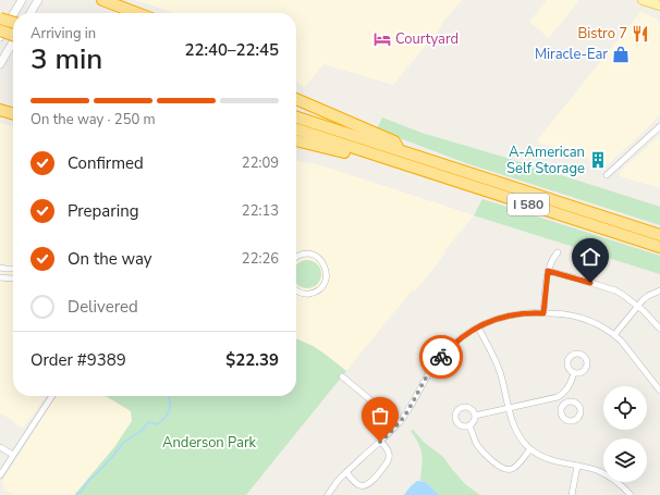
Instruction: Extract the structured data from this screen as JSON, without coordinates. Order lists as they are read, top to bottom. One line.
{"streets":{"highway":["I 580"]},"parks":["Anderson Park"],"places":{"restaurant":["Bistro 7"],"hotel":["Courtyard"],"shop":["Miracle-Ear"],"building":["A-American Self Storage"]},"page":{"heading":["3 min","Arriving in","22:40–22:45"],"panel":["Order #9389","$22.39"],"bar":"On the way · 250 m","list":[["Confirmed","22:09"],["Preparing","22:13"],["On the way","22:26"],"Delivered"]}}
